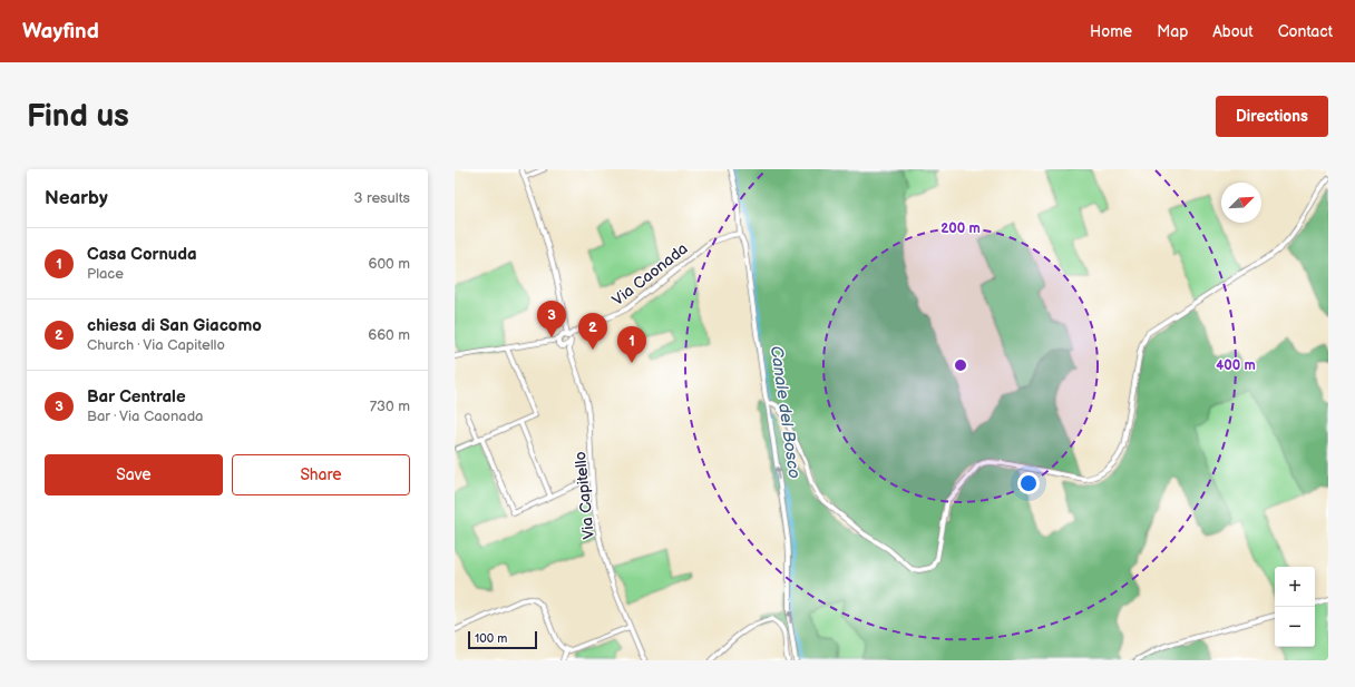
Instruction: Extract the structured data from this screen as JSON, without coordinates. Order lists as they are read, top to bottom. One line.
{"streets":{"street":["Via Caonada","Via Capitello"]},"crossings":[["Via Caonada","Via Capitello"]],"water":["Canale del Bosco"],"scale_bar":"100 m","north":"top right","page":{"header":"Wayfind","nav":["Home","Map","About","Contact"],"buttons":["Directions",["Save","Share"]],"title":"Find us","heading":["Nearby","3 results"],"list":[{"mark":"1","name":"Casa Cornuda","note":"Place","value":"600 m"},{"mark":"2","name":"chiesa di San Giacomo","note":"Church · Via Capitello","value":"660 m"},{"mark":"3","name":"Bar Centrale","note":"Bar · Via Caonada","value":"730 m"}],"pins":["3","2","1"],"map_buttons":["+","−"],"scale":"100 m"},"rings":["200 m","400 m"]}
